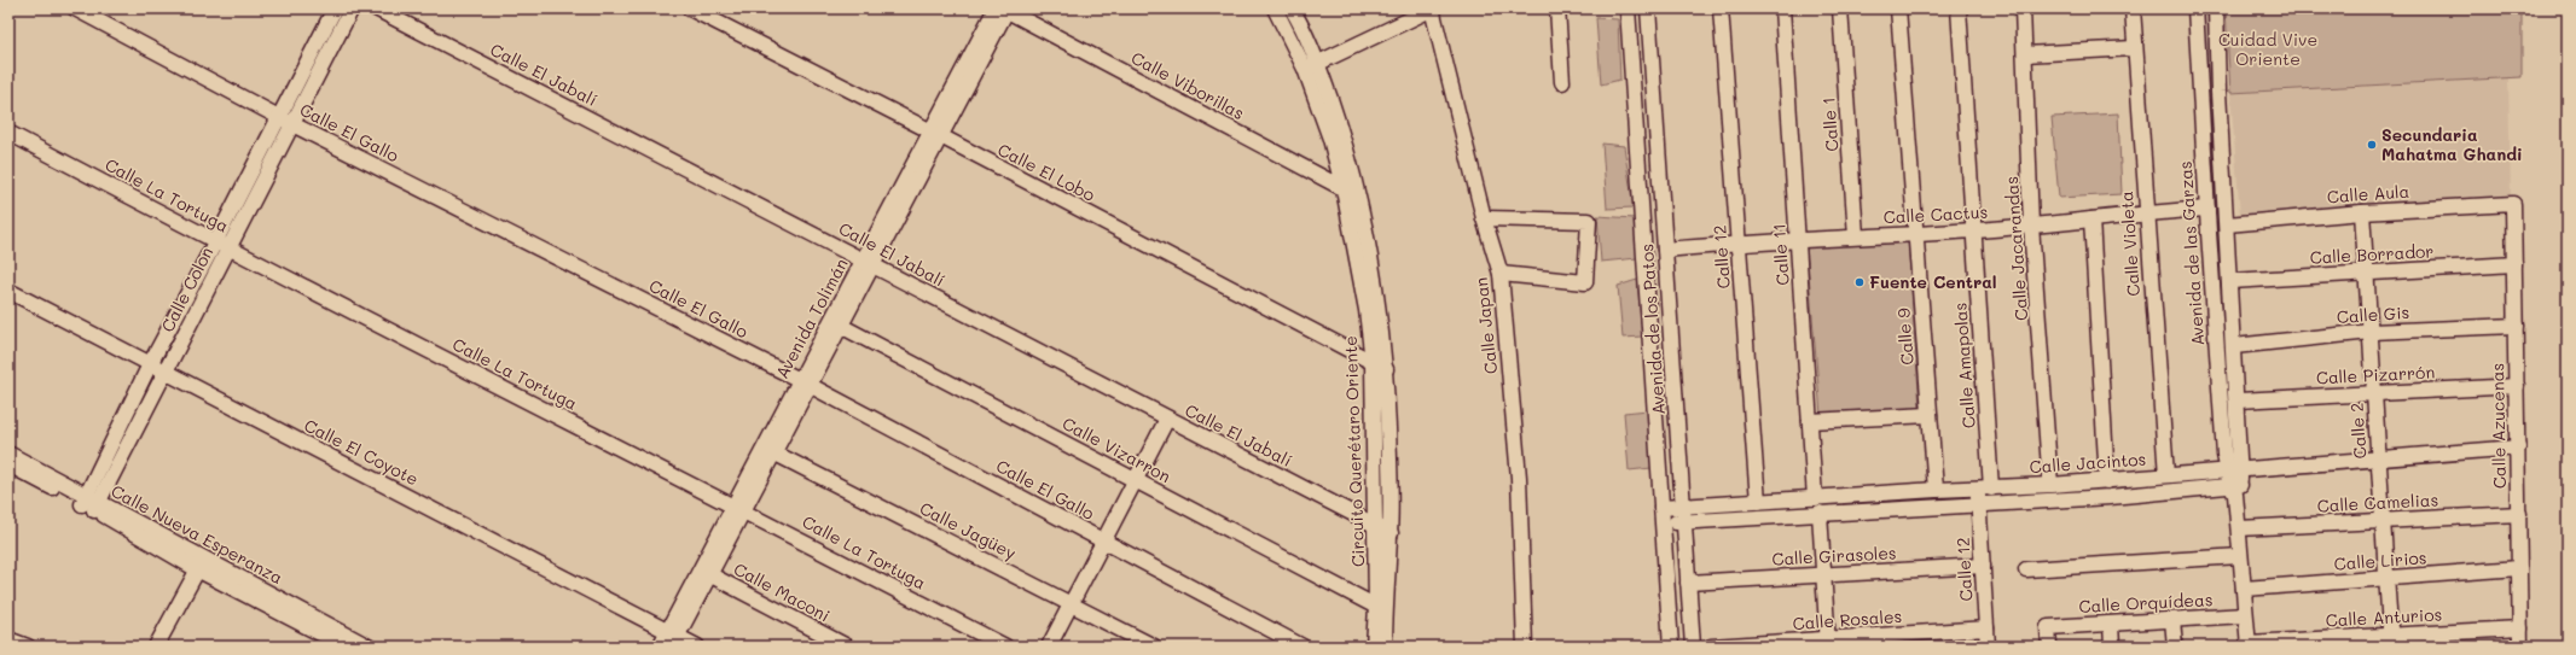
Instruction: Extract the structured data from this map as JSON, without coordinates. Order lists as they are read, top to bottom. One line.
{"streets":{"street":["Calle El Jabalí","Calle Viborillas","Calle 1","Calle El Gallo","Calle El Lobo","Calle Aula","Calle La Tortuga","Calle Cactus","Calle Violeta","Calle Jacarandas","Avenida de las Garzas","Calle 11","Calle Borrador","Calle 12","Calle Colon","Calle Gis","Avenida Tolimán","Calle Japan","Avenida de los Patos","Calle 9","Calle Amapolas","Calle Pizarrón","Calle Azucenas","Calle 2","Calle Vizarron","Circuito Querétaro Oriente","Calle El Coyote","Calle Jacintos","Calle Camelias","Calle Jagüey","Calle Nueva Esperanza","Calle Girasoles","Calle Lirios","Calle Maconi","Calle Orquídeas","Calle Anturios","Calle Rosales"]},"crossings":[["Calle El Jabalí","Avenida Tolimán"],["Calle El Jabalí","Circuito Querétaro Oriente"],["Calle Viborillas","Avenida Tolimán"],["Calle Viborillas","Circuito Querétaro Oriente"],["Calle 1","Calle Cactus"],["Calle El Gallo","Calle Colon"],["Calle El Gallo","Avenida Tolimán"],["Calle El Lobo","Avenida Tolimán"],["Calle El Lobo","Circuito Querétaro Oriente"],["Calle Aula","Avenida de las Garzas"],["Calle Aula","Calle Azucenas"],["Calle Aula","Calle 2"],["Calle La Tortuga","Calle Colon"],["Calle La Tortuga","Avenida Tolimán"],["Calle Cactus","Calle Violeta"],["Calle Cactus","Calle Jacarandas"],["Calle Cactus","Avenida de las Garzas"],["Calle Cactus","Calle 11"],["Calle Cactus","Calle 12"],["Calle Cactus","Avenida de los Patos"],["Calle Cactus","Calle 9"],["Calle Cactus","Calle Amapolas"],["Calle Violeta","Calle Jacintos"],["Calle Jacarandas","Calle Jacintos"],["Avenida de las Garzas","Calle Borrador"],["Avenida de las Garzas","Calle Gis"],["Avenida de las Garzas","Calle Pizarrón"],["Avenida de las Garzas","Calle Jacintos"],["Avenida de las Garzas","Calle Camelias"],["Avenida de las Garzas","Calle Lirios"],["Avenida de las Garzas","Calle Orquídeas"],["Avenida de las Garzas","Calle Anturios"],["Calle 11","Calle Jacintos"],["Calle Borrador","Calle Azucenas"],["Calle Borrador","Calle 2"],["Calle 12","Calle Amapolas"],["Calle 12","Calle Jacintos"],["Calle 12","Calle Girasoles"],["Calle 12","Calle Rosales"],["Calle Colon","Calle El Coyote"],["Calle Colon","Calle Nueva Esperanza"],["Calle Gis","Calle Azucenas"],["Calle Gis","Calle 2"],["Avenida Tolimán","Calle Vizarron"],["Avenida Tolimán","Calle El Coyote"],["Avenida Tolimán","Calle Jagüey"],["Avenida Tolimán","Calle Maconi"],["Avenida de los Patos","Calle Jacintos"],["Avenida de los Patos","Calle Girasoles"],["Calle 9","Calle Jacintos"],["Calle Amapolas","Calle Jacintos"],["Calle Pizarrón","Calle Azucenas"],["Calle Pizarrón","Calle 2"],["Calle Azucenas","Calle Jacintos"],["Calle Azucenas","Calle Camelias"],["Calle Azucenas","Calle Lirios"],["Calle Azucenas","Calle Anturios"],["Calle 2","Calle Jacintos"],["Calle 2","Calle Camelias"],["Calle 2","Calle Lirios"],["Calle 2","Calle Anturios"],["Calle Vizarron","Circuito Querétaro Oriente"]],"parks":["Cuidad Vive Oriente"],"places":["Secundaria Mahatma Ghandi","Fuente Central"]}
